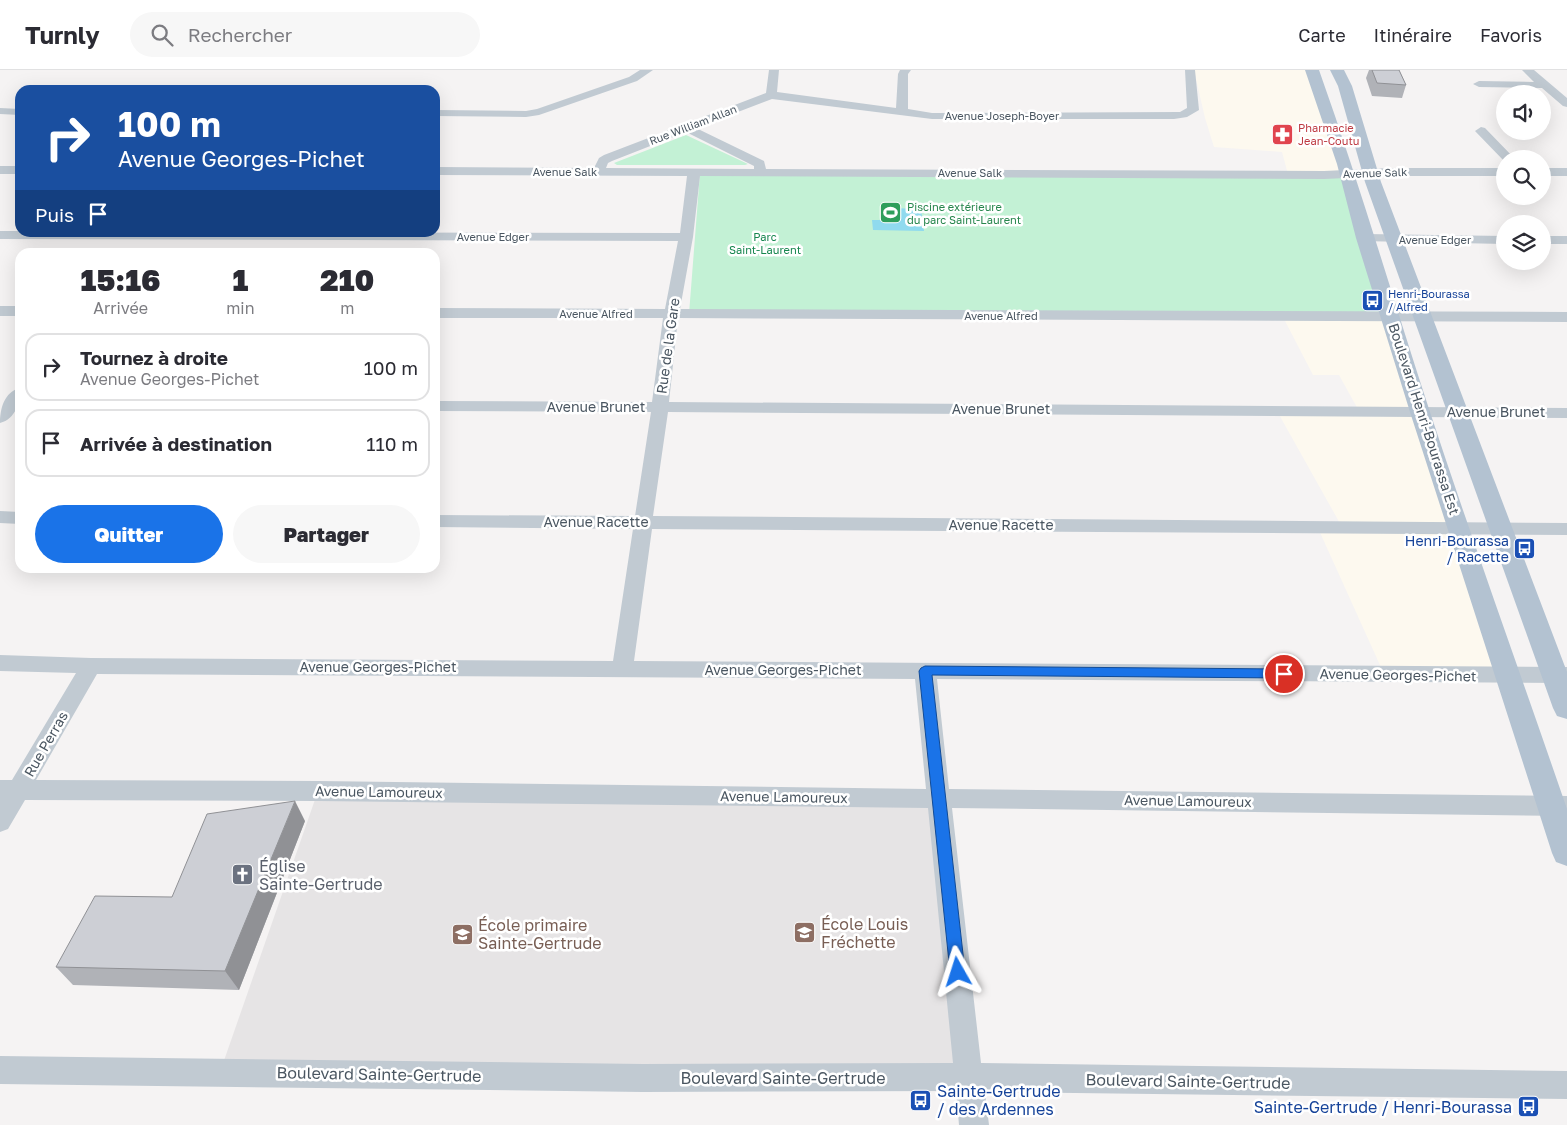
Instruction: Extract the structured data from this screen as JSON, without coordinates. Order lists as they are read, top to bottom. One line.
{"streets":{"main road":["Boulevard Henri-Bourassa Est"],"street":["Avenue Joseph-Boyer","Rue William Allan","Avenue Salk","Avenue Edger","Avenue Alfred","Rue de la Gare","Avenue Brunet","Avenue Racette","Avenue Georges-Pichet","Rue Perras","Avenue Lamoureux","Boulevard Sainte-Gertrude"]},"crossings":[["Avenue Joseph-Boyer","Rue William Allan"],["Rue William Allan","Avenue Salk"],["Avenue Salk","Rue de la Gare"],["Avenue Salk","Boulevard Henri-Bourassa Est"],["Avenue Edger","Rue de la Gare"],["Avenue Edger","Boulevard Henri-Bourassa Est"],["Avenue Alfred","Rue de la Gare"],["Avenue Alfred","Boulevard Henri-Bourassa Est"],["Rue de la Gare","Avenue Brunet"],["Rue de la Gare","Avenue Racette"],["Rue de la Gare","Avenue Georges-Pichet"],["Avenue Brunet","Boulevard Henri-Bourassa Est"],["Boulevard Henri-Bourassa Est","Avenue Racette"],["Boulevard Henri-Bourassa Est","Avenue Georges-Pichet"],["Boulevard Henri-Bourassa Est","Avenue Lamoureux"],["Avenue Georges-Pichet","Rue Perras"],["Rue Perras","Avenue Lamoureux"]],"parks":["Parc Saint-Laurent"],"places":{"pharmacy":["Pharmacie Jean-Coutu"],"sports":["Piscine extérieure du parc Saint-Laurent"],"bus stop":["Henri-Bourassa / Alfred","Henri-Bourassa / Racette","Sainte-Gertrude / des Ardennes","Sainte-Gertrude / Henri-Bourassa"],"church":["Église Sainte-Gertrude"],"school or university":["École Louis Fréchette","École primaire Sainte-Gertrude"]},"page":{"header":"Turnly","search":"Rechercher","nav":["Carte","Itinéraire","Favoris"],"turn":["100 m","Avenue Georges-Pichet"],"then":"Puis","eta":["15:16","Arrivée","1","min","210","m"],"list":[{"name":"Tournez à droite","note":"Avenue Georges-Pichet","value":"100 m"},{"name":"Arrivée à destination","value":"110 m"}],"buttons":["Quitter","Partager"]}}
